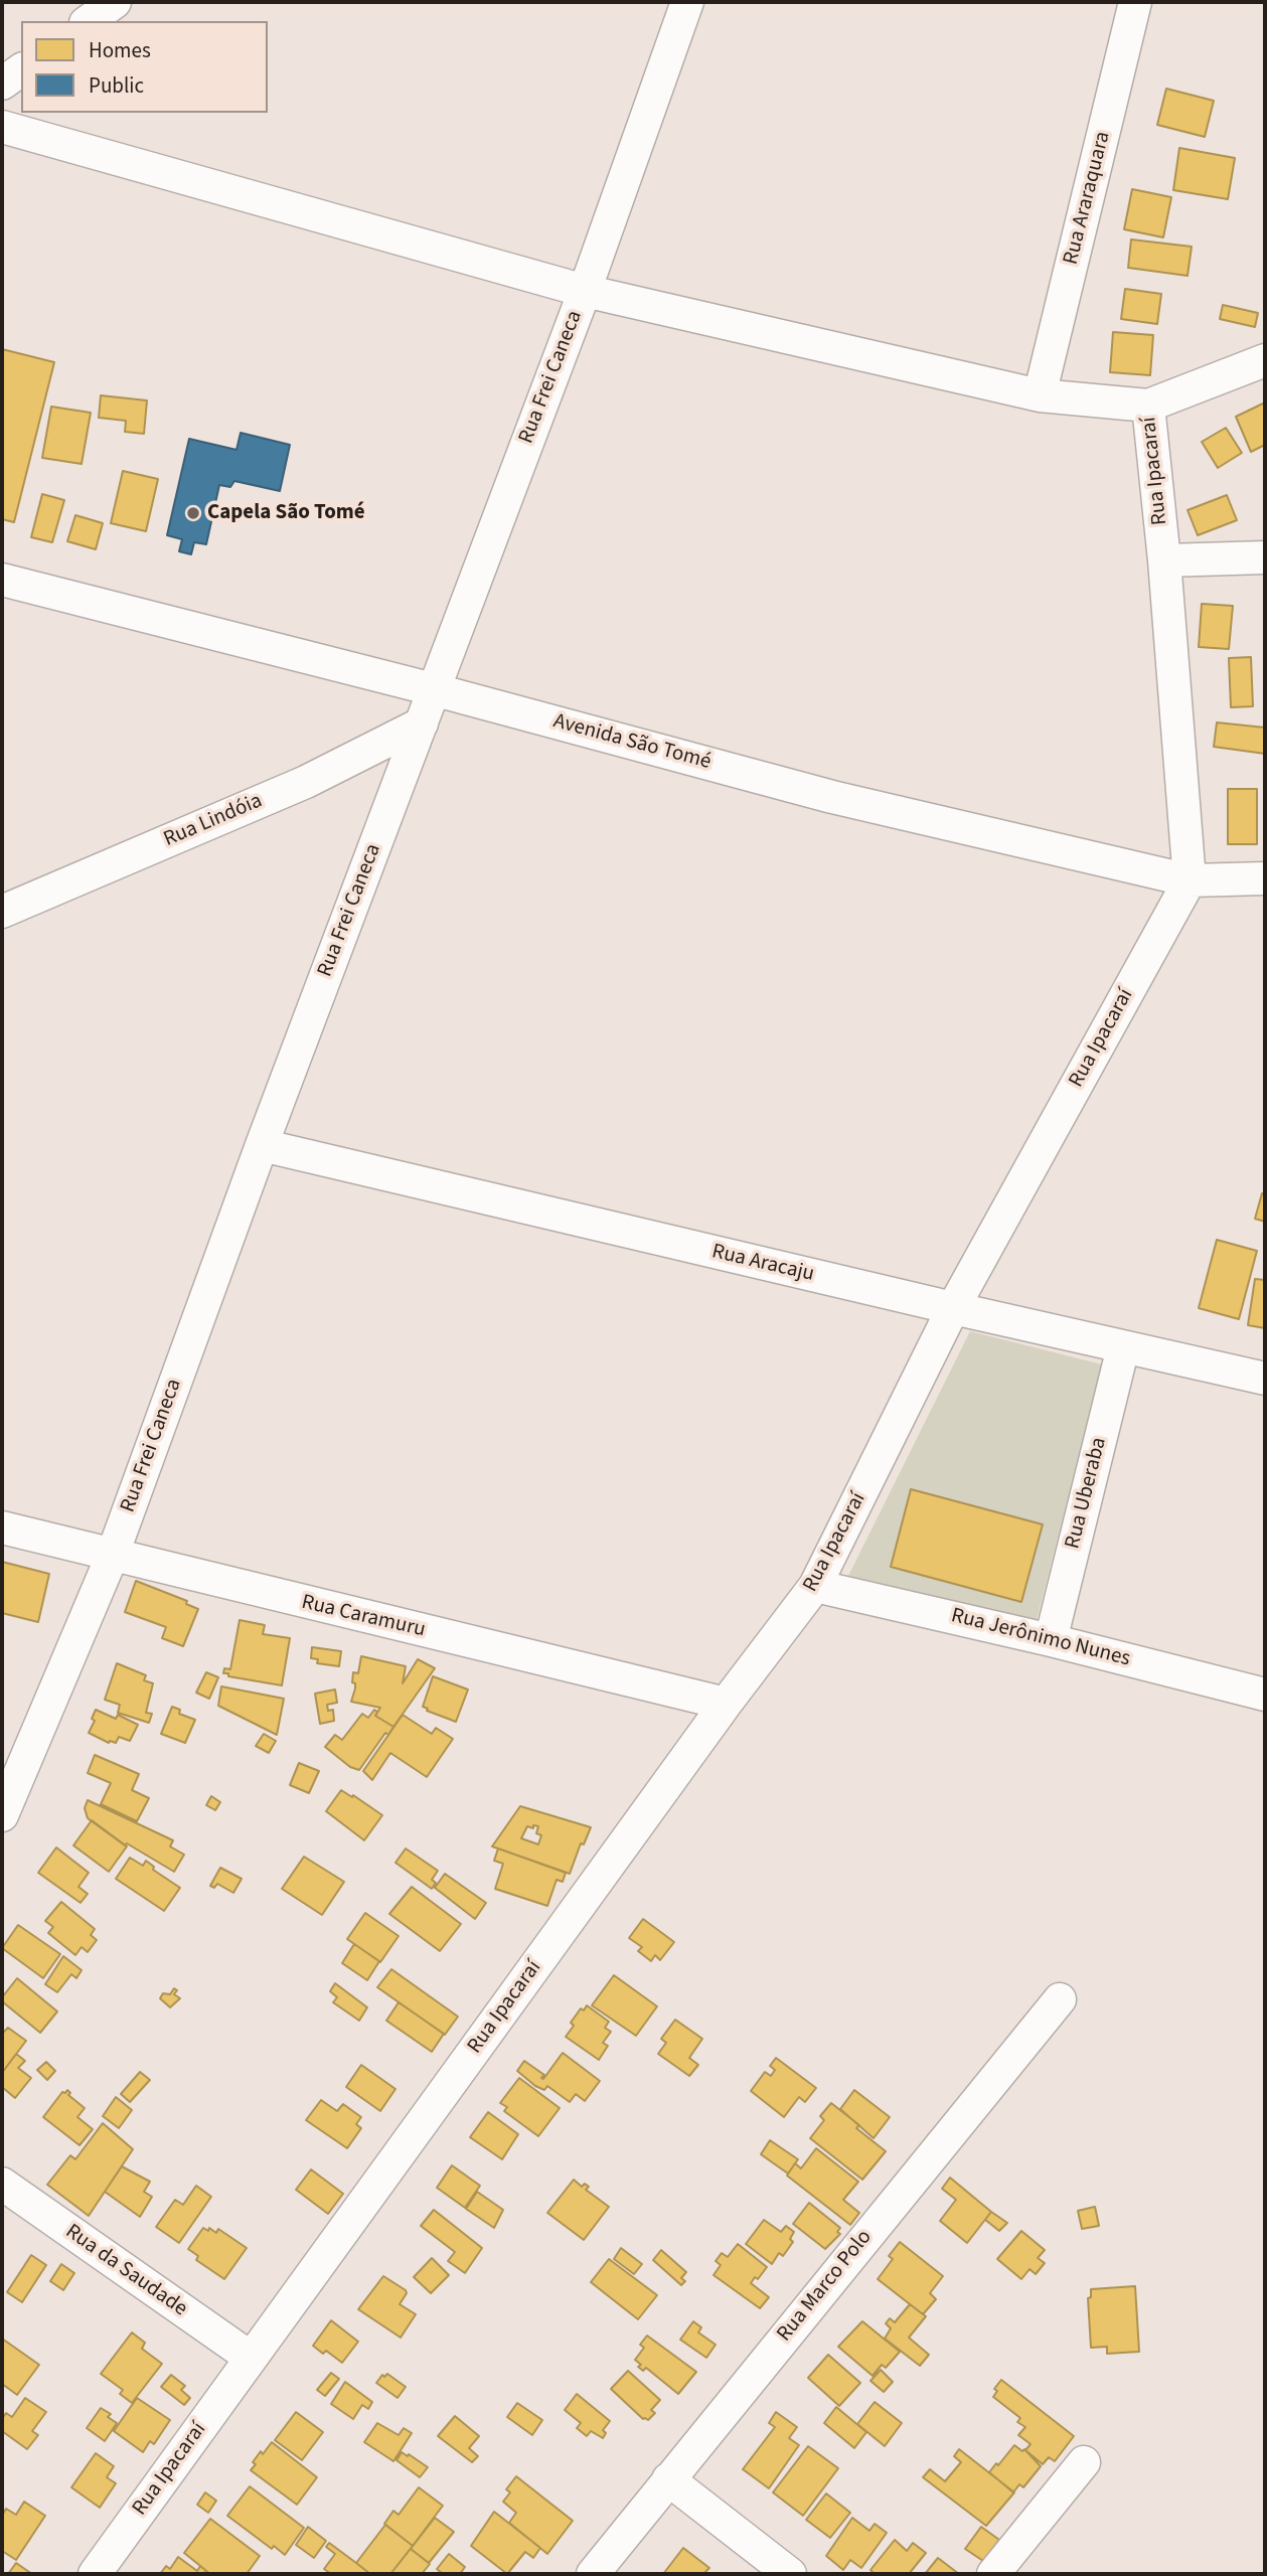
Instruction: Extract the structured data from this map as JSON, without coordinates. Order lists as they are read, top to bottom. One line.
{"streets":{"street":["Rua Araraquara","Rua Frei Caneca","Rua Ipacaraí","Avenida São Tomé","Rua Lindóia","Rua Aracaju","Rua Uberaba","Rua Caramuru","Rua Jerônimo Nunes","Rua da Saudade","Rua Marco Polo"]},"crossings":[["Rua Frei Caneca","Avenida São Tomé"],["Rua Frei Caneca","Rua Lindóia"],["Rua Frei Caneca","Rua Aracaju"],["Rua Frei Caneca","Rua Caramuru"],["Rua Ipacaraí","Avenida São Tomé"],["Rua Ipacaraí","Rua Aracaju"],["Rua Ipacaraí","Rua Caramuru"],["Rua Ipacaraí","Rua Jerônimo Nunes"],["Rua Ipacaraí","Rua da Saudade"],["Rua Aracaju","Rua Uberaba"],["Rua Uberaba","Rua Jerônimo Nunes"]],"places":["Capela São Tomé"],"legend":["Homes","Public"]}
